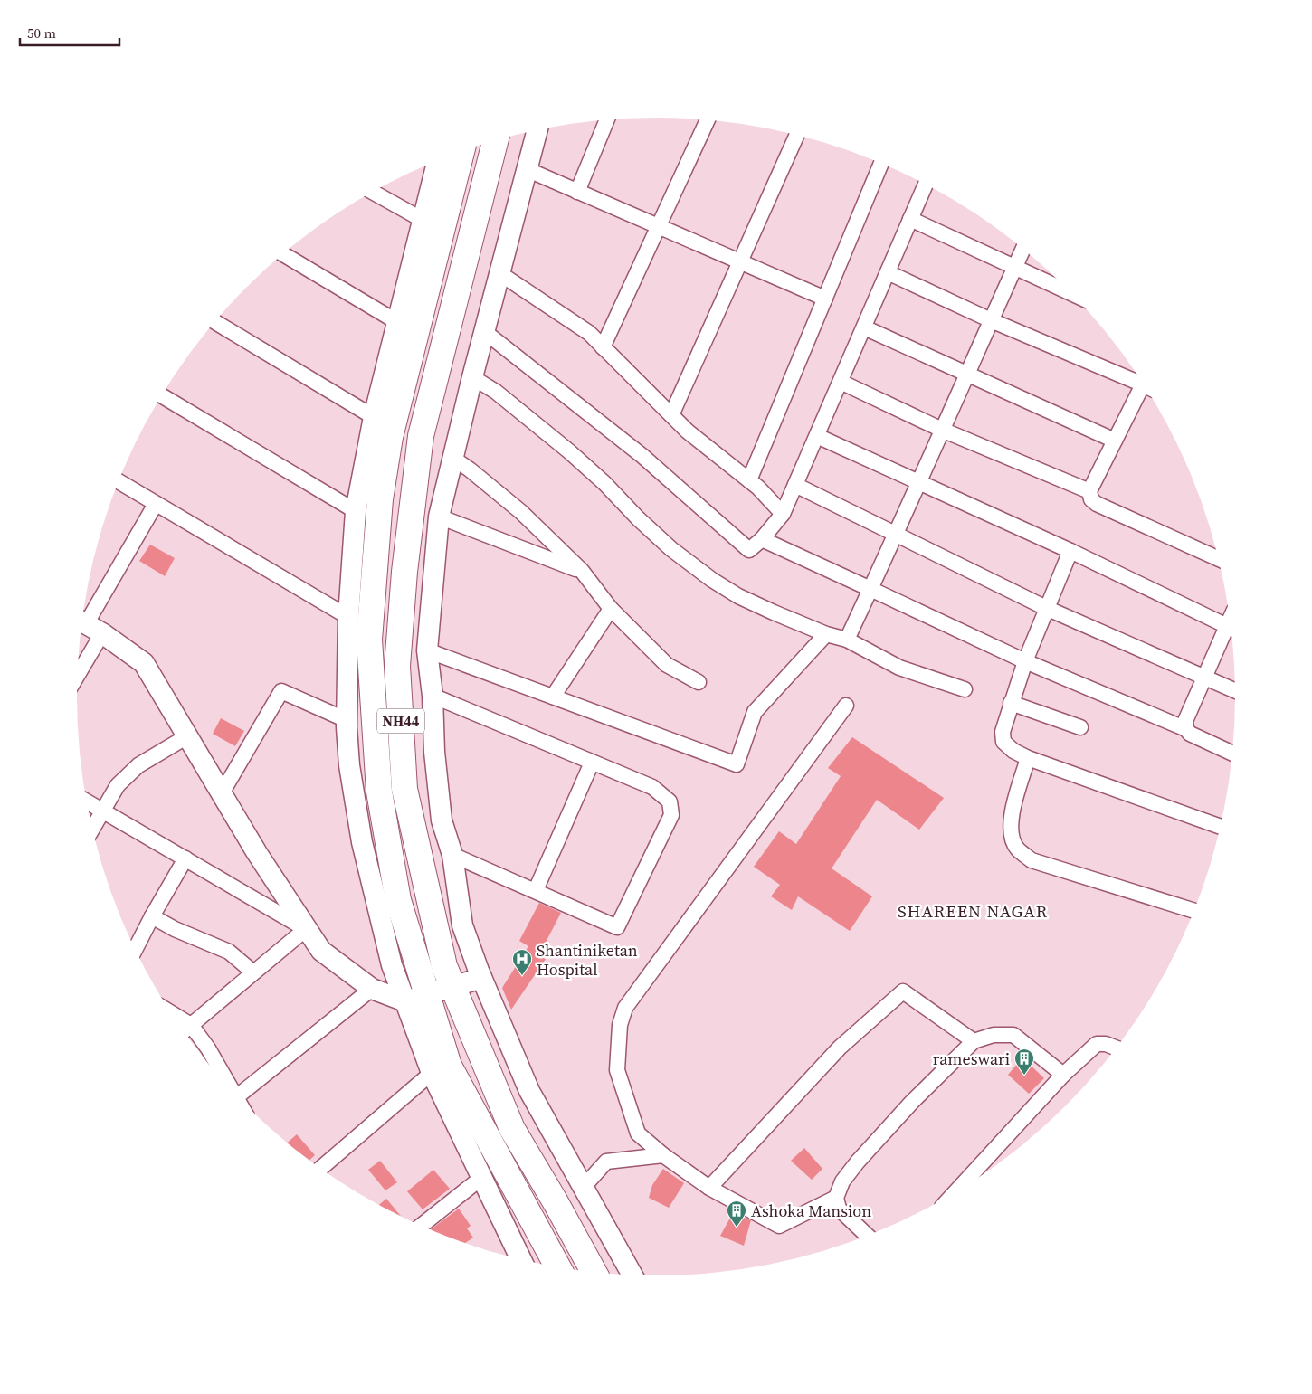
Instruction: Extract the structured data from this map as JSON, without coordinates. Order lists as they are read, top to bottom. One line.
{"streets":{"highway":["NH44"]},"districts":["SHAREEN NAGAR"],"places":{"hospital":["Shantiniketan Hospital"],"building":["rameswari","Ashoka Mansion"]},"scale_bar":"50 m"}
